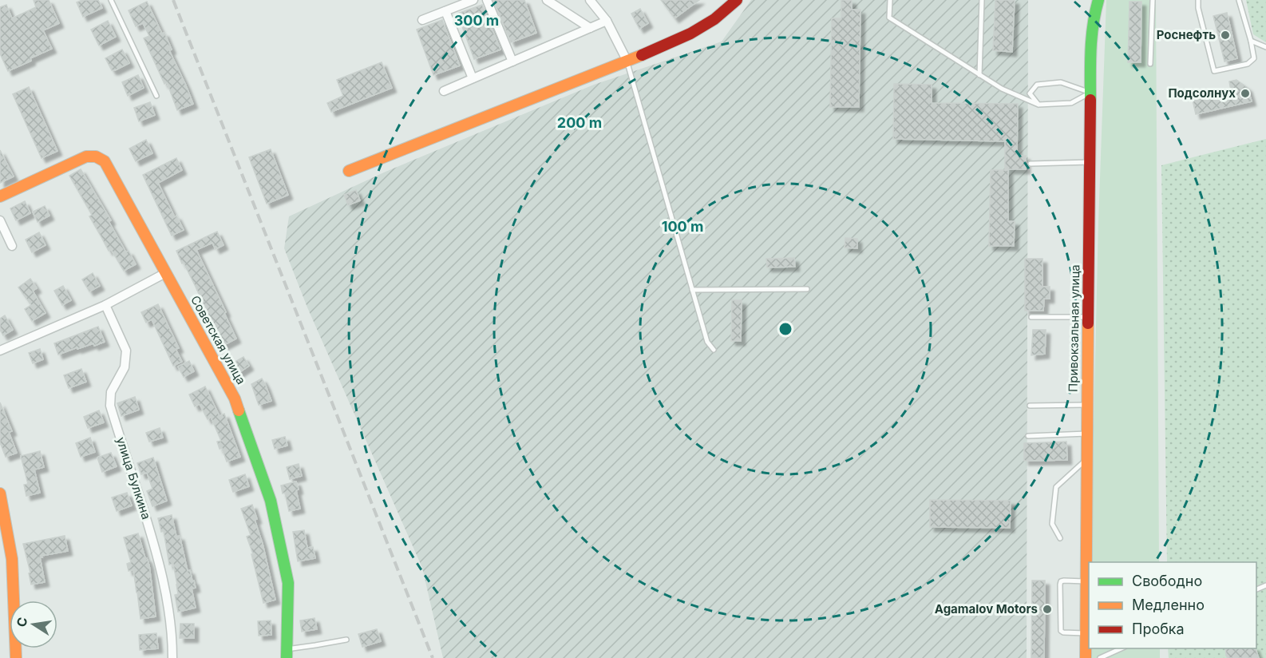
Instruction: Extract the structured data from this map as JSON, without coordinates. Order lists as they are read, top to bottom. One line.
{"streets":{"street":["Привокзальная улица","Советская улица","улица Булкина"]},"places":["Роснефть","Подсолнух","Agamalov Motors"],"legend":["Свободно","Медленно","Пробка"],"north":"left","rings":["300 m","200 m","100 m"]}
